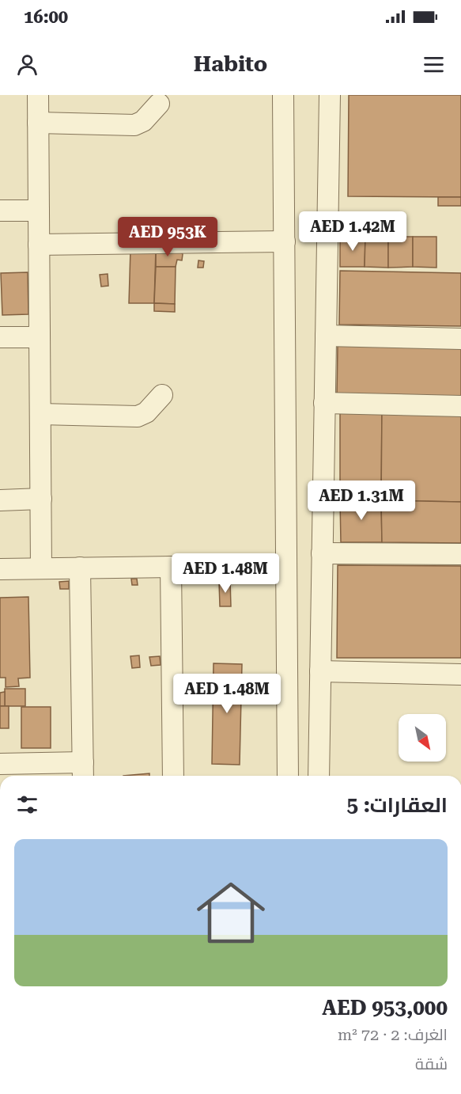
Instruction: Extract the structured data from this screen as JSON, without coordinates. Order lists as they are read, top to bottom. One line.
{"north":"bottom right","page":{"status":"16:00","header":"Habito","price":["AED 1.42M","AED 953K","AED 1.31M","AED 1.48M","AED 1.48M"],"heading":"العقارات: 5","list":[{"name":"AED 953,000","note":"الغرف: 2 · 72 m² · شقة"}]}}
